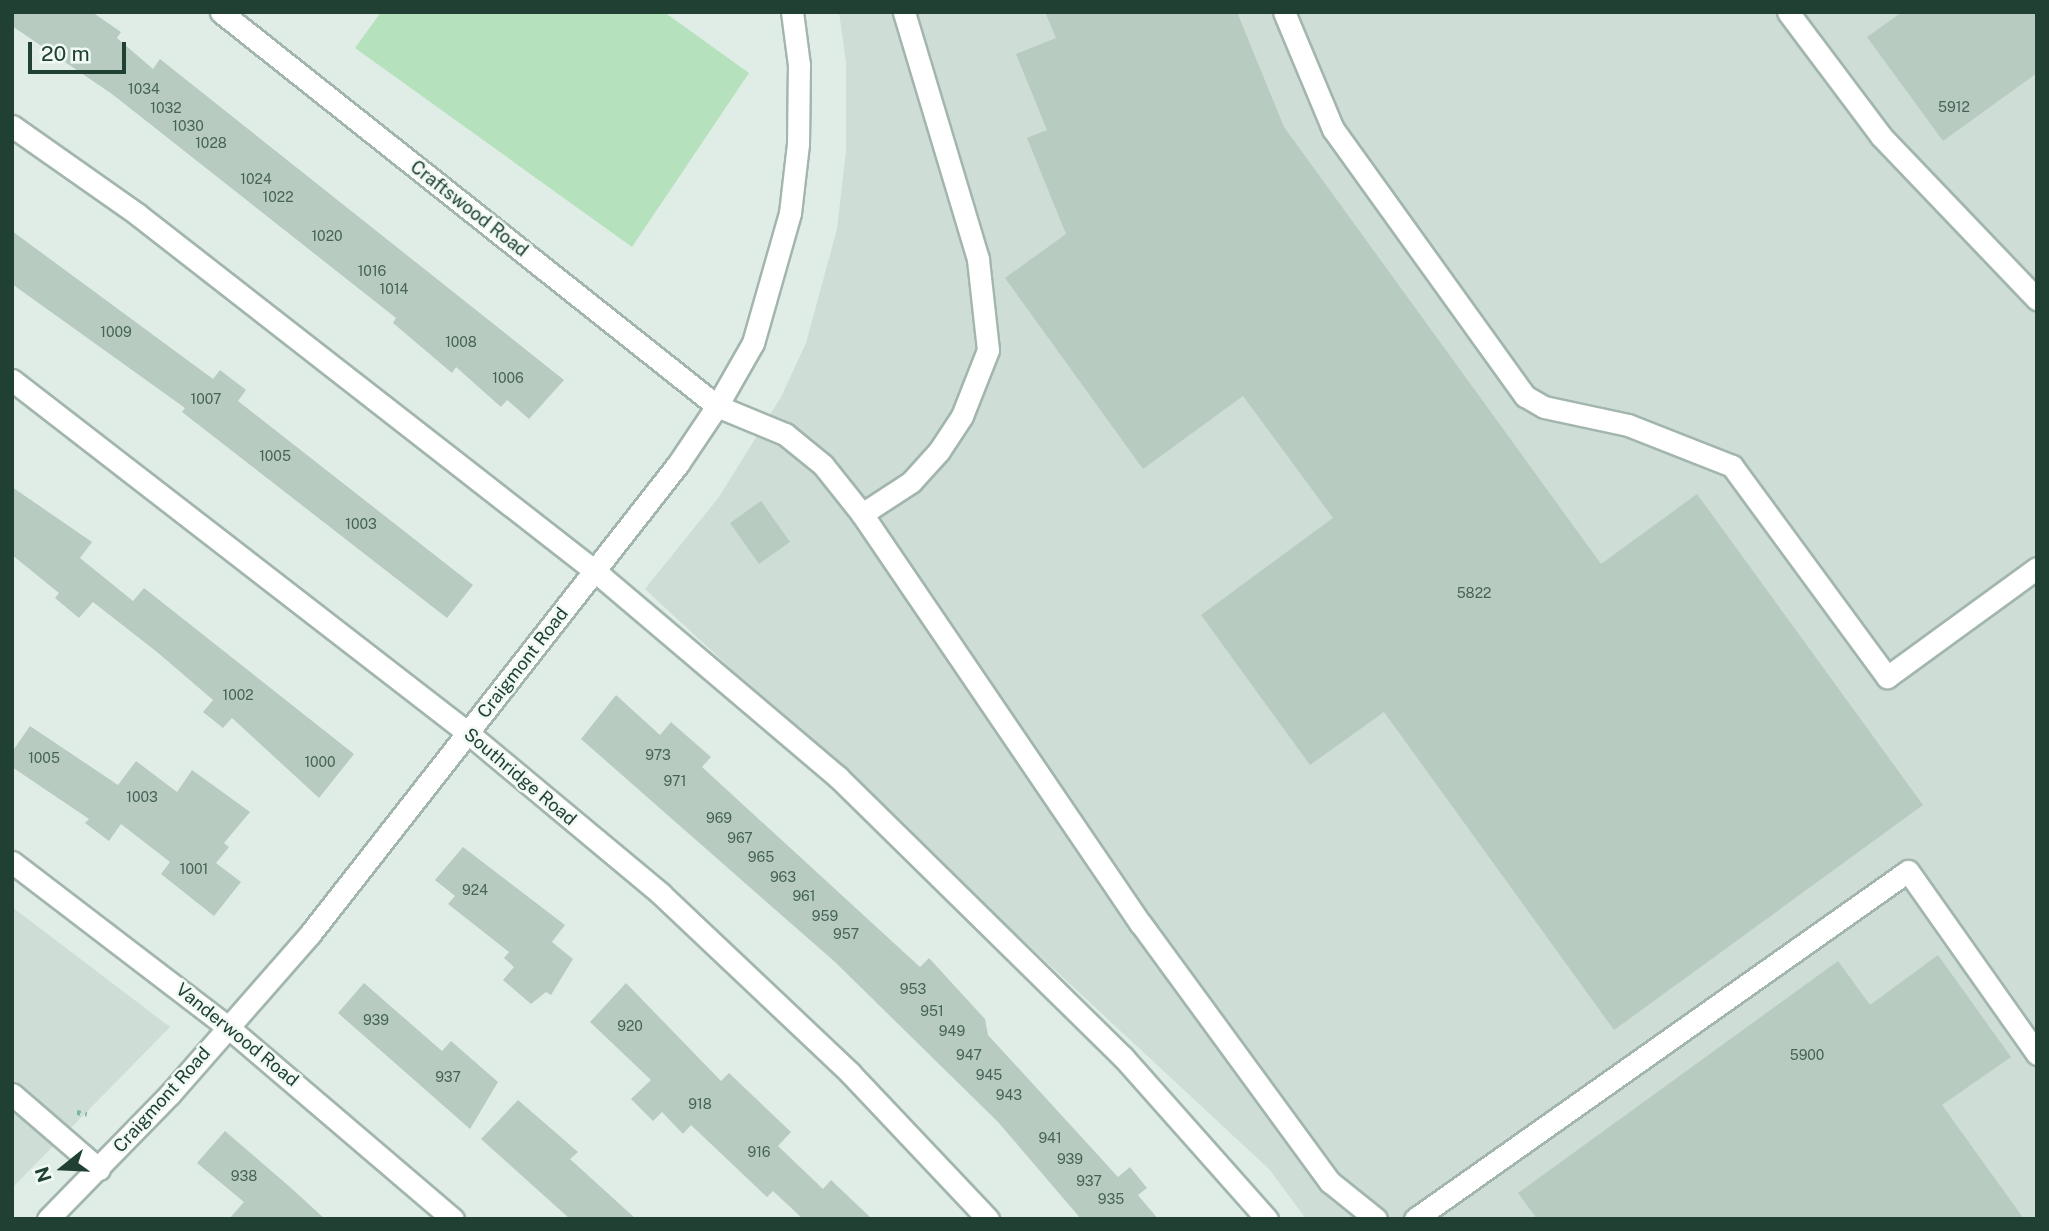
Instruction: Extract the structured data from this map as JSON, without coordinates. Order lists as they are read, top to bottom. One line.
{"streets":{"street":["Craftswood Road","Craigmont Road","Southridge Road","Vanderwood Road"]},"crossings":[["Craftswood Road","Craigmont Road"],["Craigmont Road","Southridge Road"],["Craigmont Road","Vanderwood Road"]],"house_numbers":["1034","5912","1032","1030","1028","1024","1022","1020","1016","1014","1009","1008","1006","1007","1005","1003","5822","1002","973","1005","1000","971","1003","969","967","965","1001","963","924","961","959","957","953","951","939","920","949","947","5900","945","937","943","918","941","916","939","938","937","935"],"scale_bar":"20 m","north":"left"}
